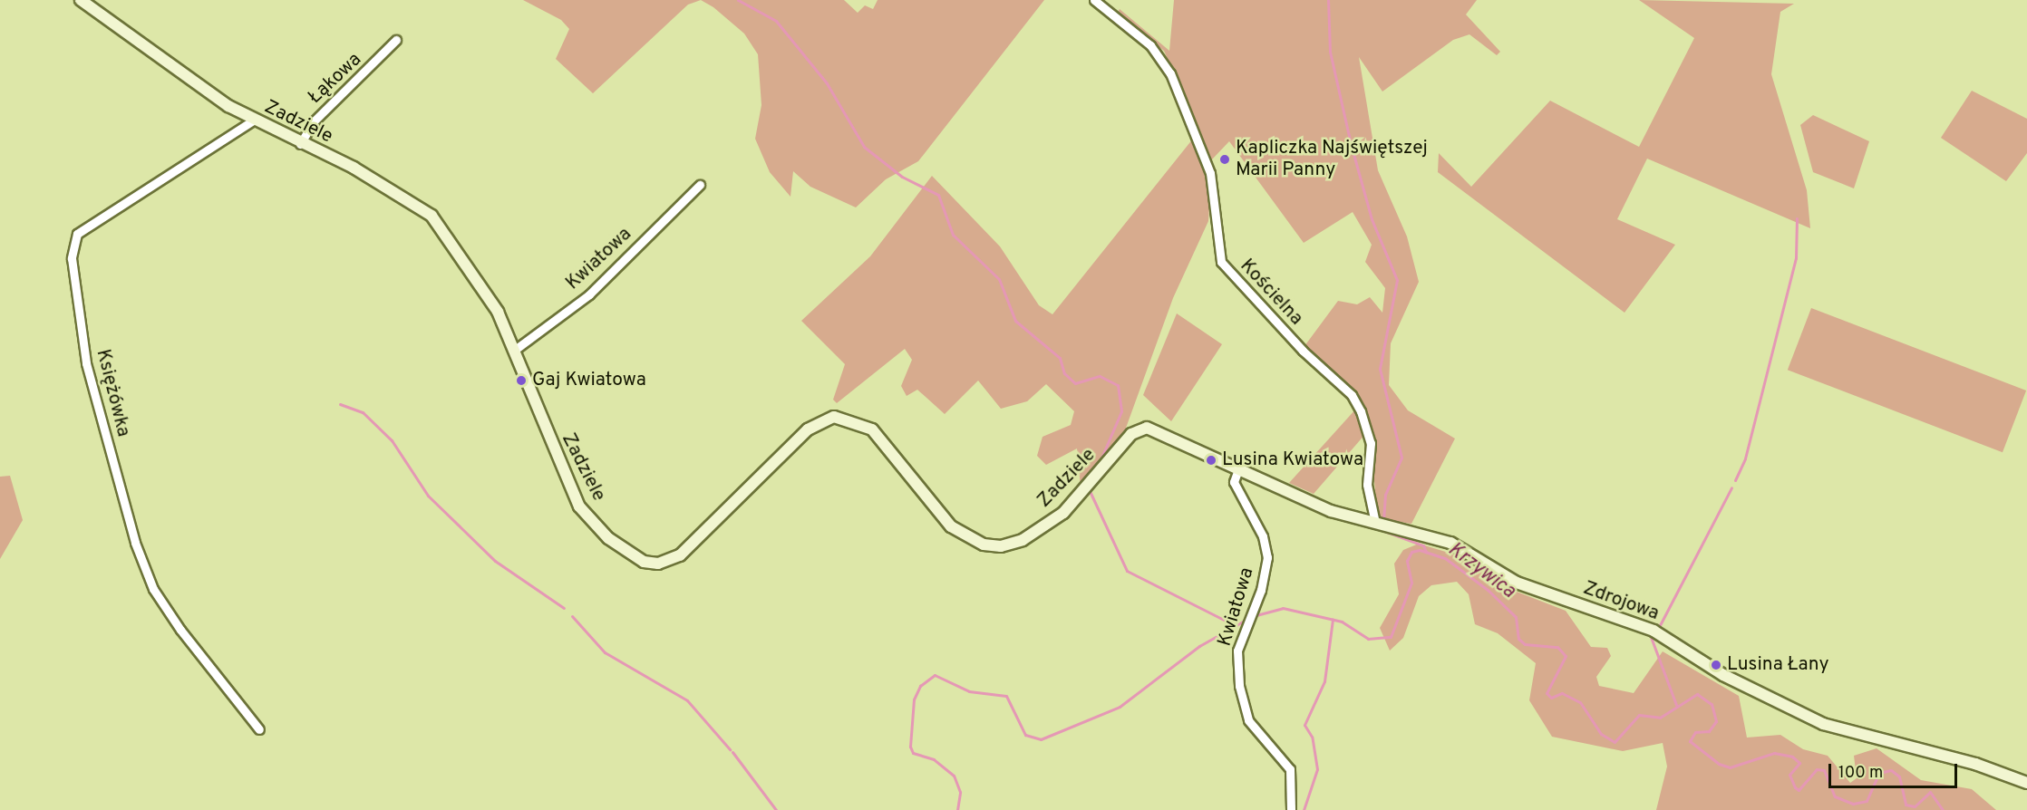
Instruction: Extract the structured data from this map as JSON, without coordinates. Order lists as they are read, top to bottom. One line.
{"streets":{"street":["Łąkowa","Zadziele","Kwiatowa","Kościelna","Księżówka","Zdrojowa"]},"crossings":[["Łąkowa","Zadziele"],["Zadziele","Kwiatowa"],["Zadziele","Księżówka"],["Zadziele","Zdrojowa"],["Kwiatowa","Zdrojowa"],["Kościelna","Zdrojowa"]],"water":["Krzywica"],"places":["Kapliczka Najświętszej Marii Panny","Gaj Kwiatowa","Lusina Kwiatowa","Lusina Łany"],"scale_bar":"100 m"}
